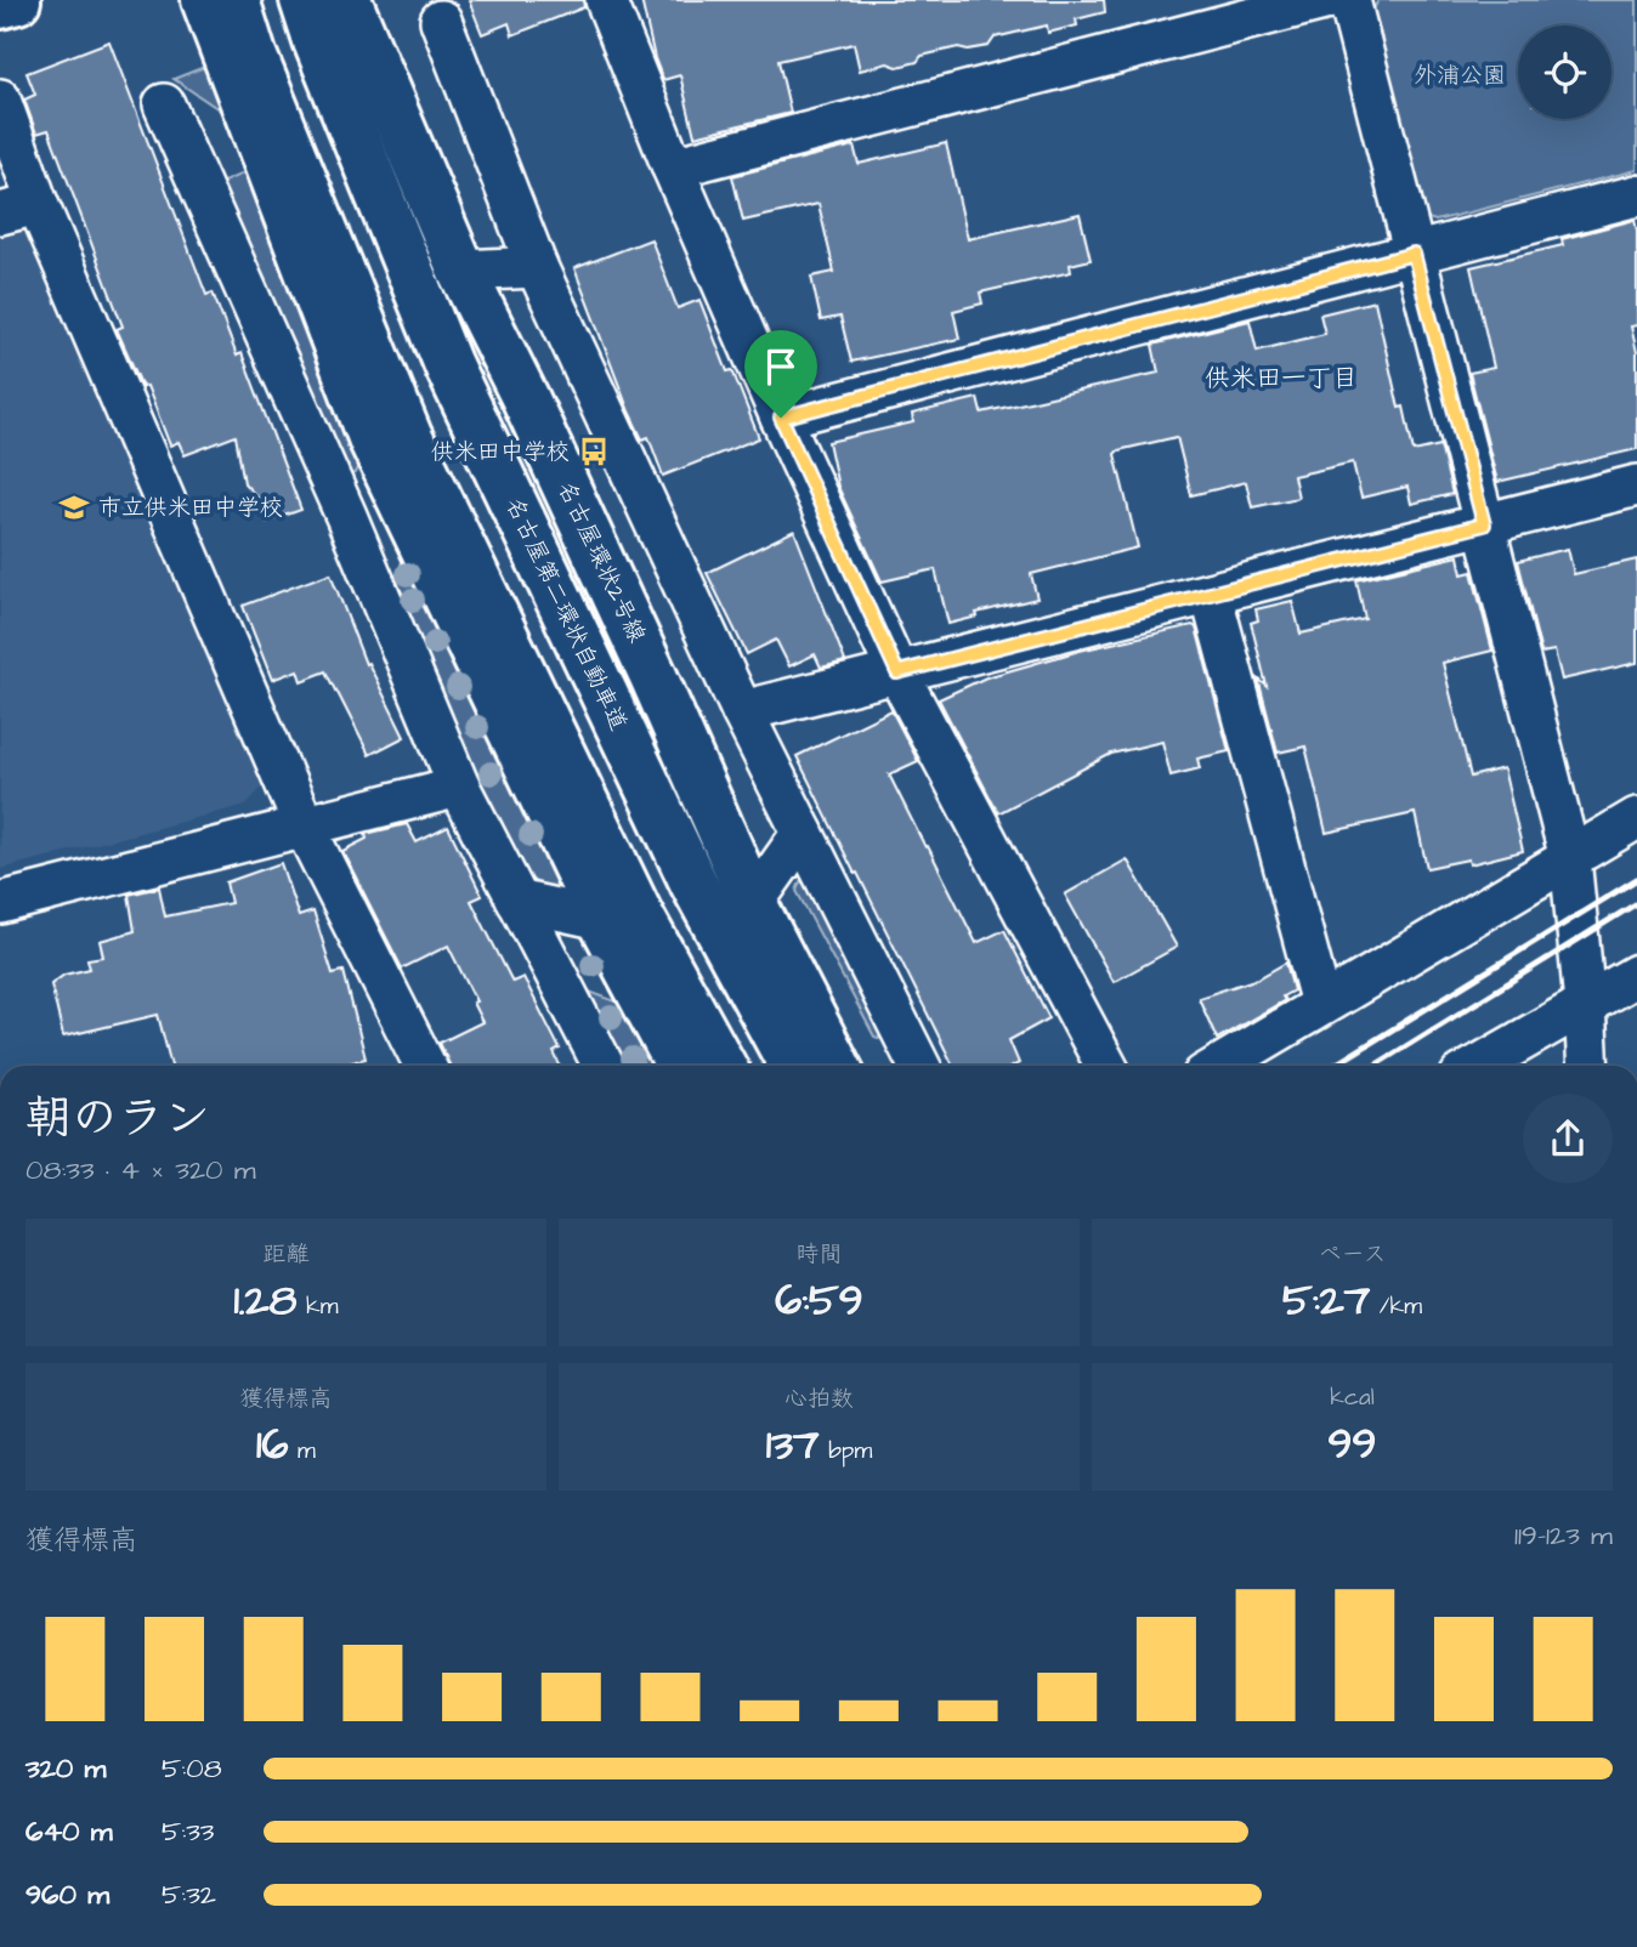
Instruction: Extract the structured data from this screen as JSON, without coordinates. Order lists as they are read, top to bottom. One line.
{"streets":{"main road":["名古屋環状2号線","名古屋第二環状自動車道"]},"districts":["供米田一丁目"],"parks":["外浦公園"],"places":{"bus stop":["供米田中学校"],"school or university":["市立供米田中学校"]},"page":{"heading":["朝のラン","08:33 · 4 × 320 m"],"stats":[["距離","1.28 km"],["時間","6:59"],["ペース","5:27 /km"],["獲得標高","16 m"],["心拍数","137 bpm"],["kcal","99"]],"chart":["獲得標高","119–123 m"],"list":[{"name":"320 m","note":"5:08"},{"name":"640 m","note":"5:33"},{"name":"960 m","note":"5:32"}]}}
